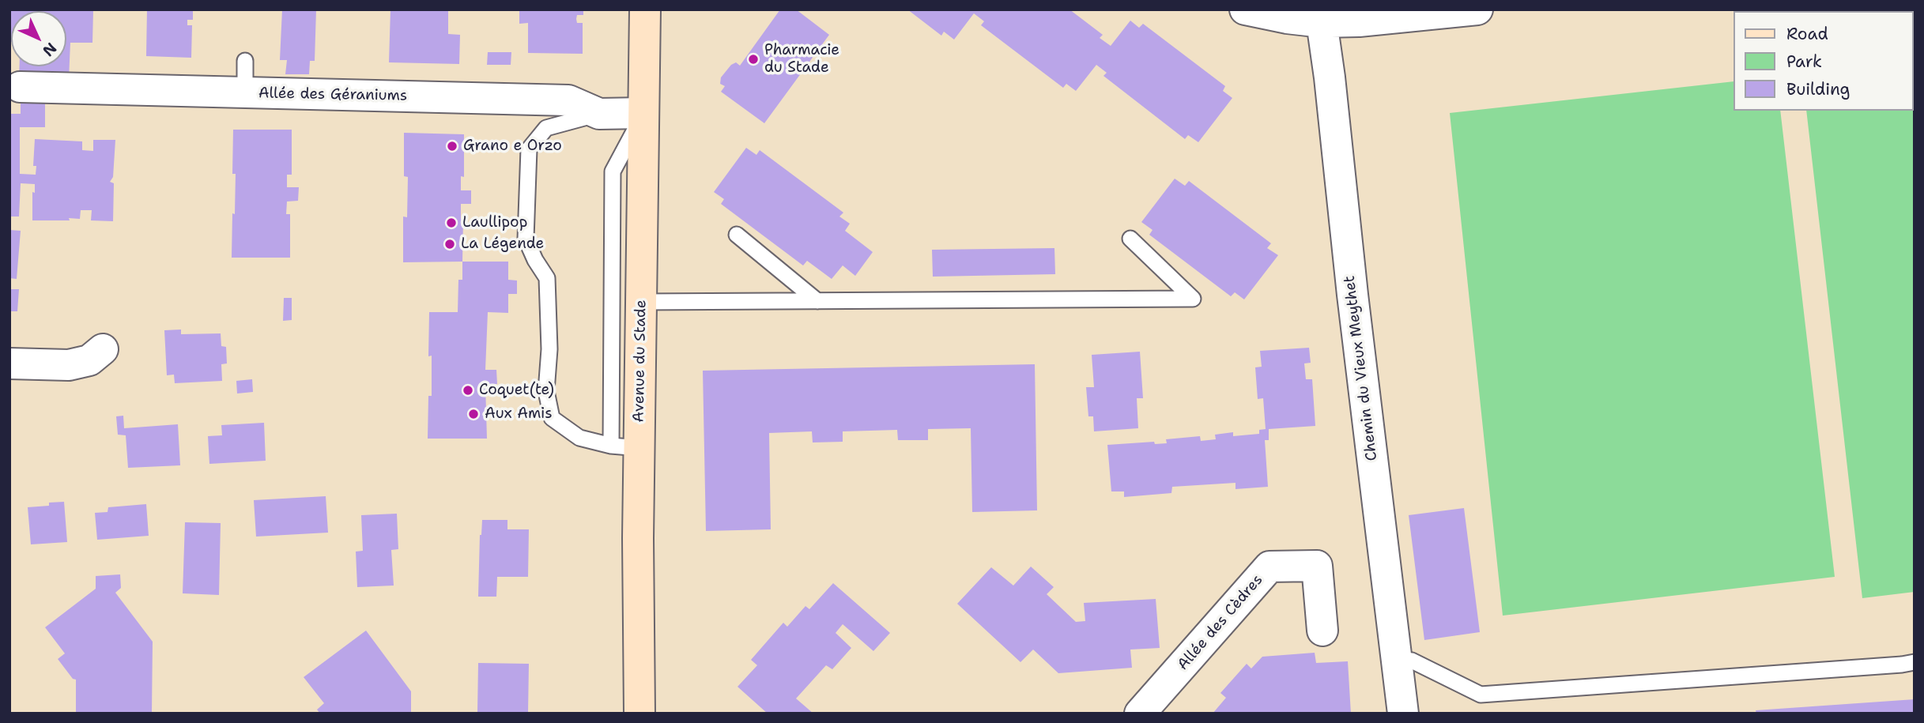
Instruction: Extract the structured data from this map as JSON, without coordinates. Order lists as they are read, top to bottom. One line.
{"streets":{"main road":["Avenue du Stade"],"street":["Allée des Géraniums","Chemin du Vieux Meythet","Allée des Cèdres"]},"crossings":[["Allée des Géraniums","Avenue du Stade"]],"places":["Pharmacie du Stade","Grano e Orzo","Laullipop","La Légende","Coquet(te)","Aux Amis"],"legend":["Road","Park","Building"],"north":"bottom right"}
